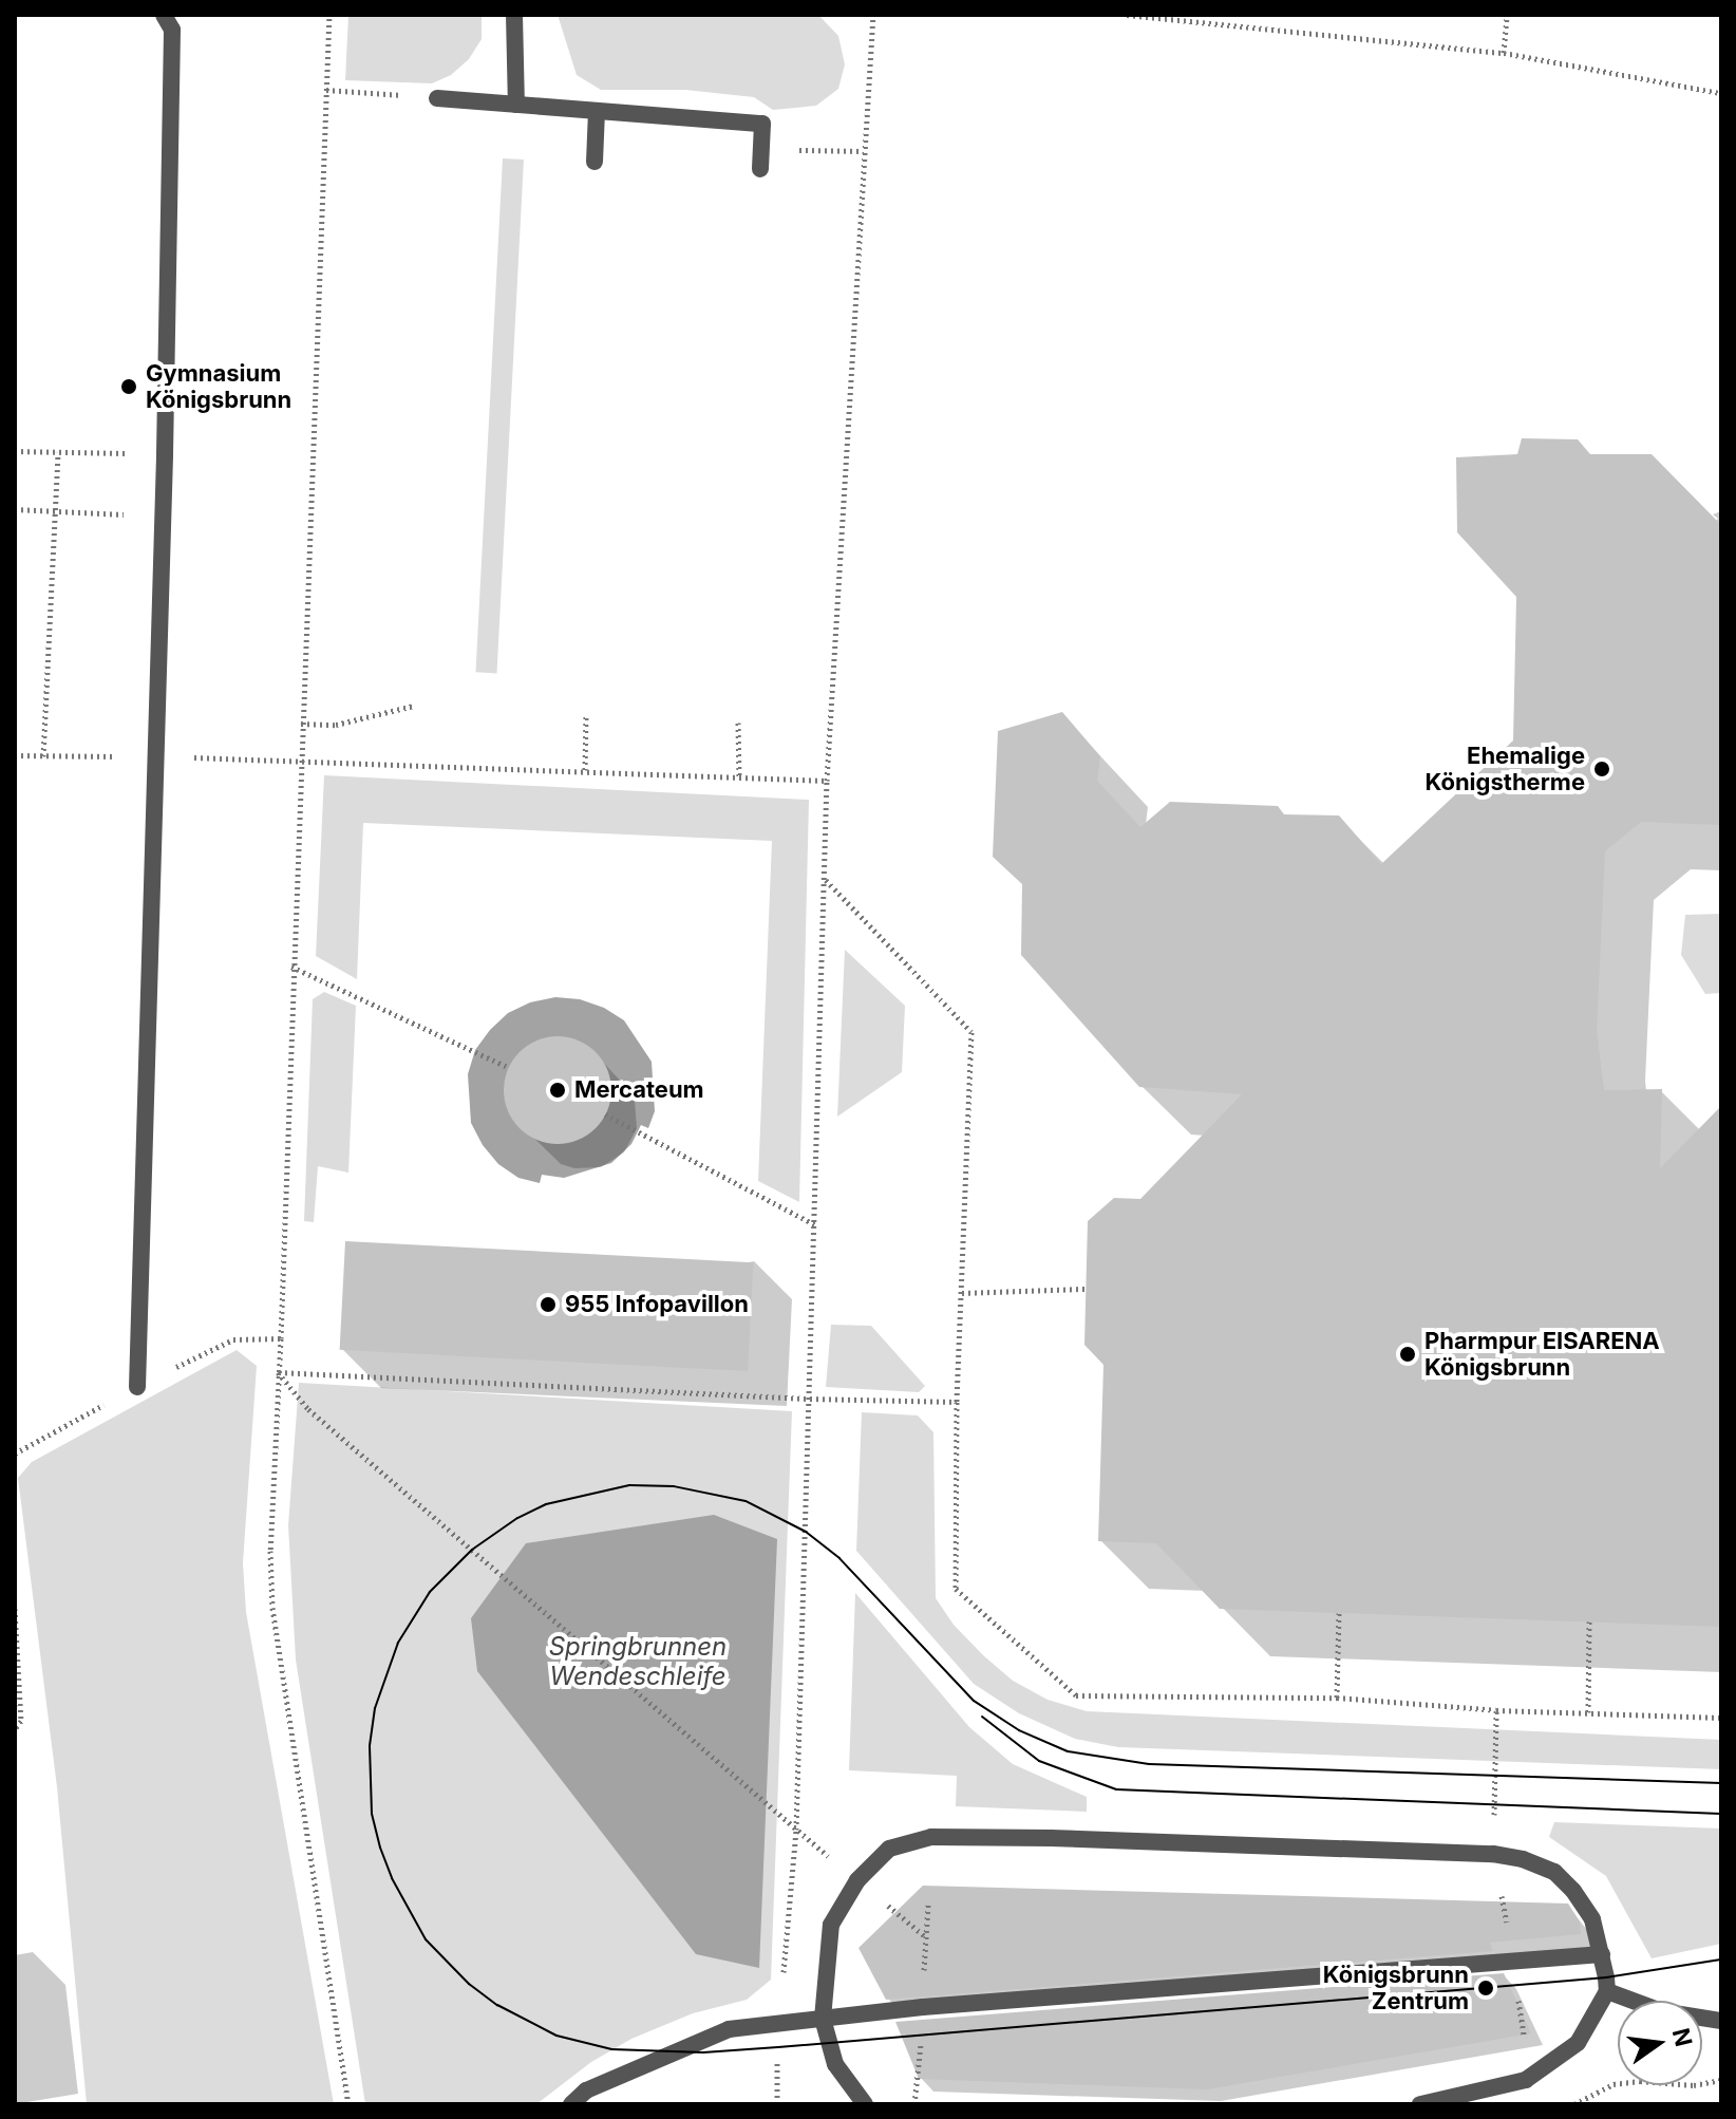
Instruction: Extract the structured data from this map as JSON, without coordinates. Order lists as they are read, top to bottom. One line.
{"water":["Springbrunnen Wendeschleife"],"places":["Gymnasium Königsbrunn","Ehemalige Königstherme","Mercateum","955 Infopavillon","Pharmpur EISARENA Königsbrunn","Königsbrunn Zentrum"],"north":"right"}
